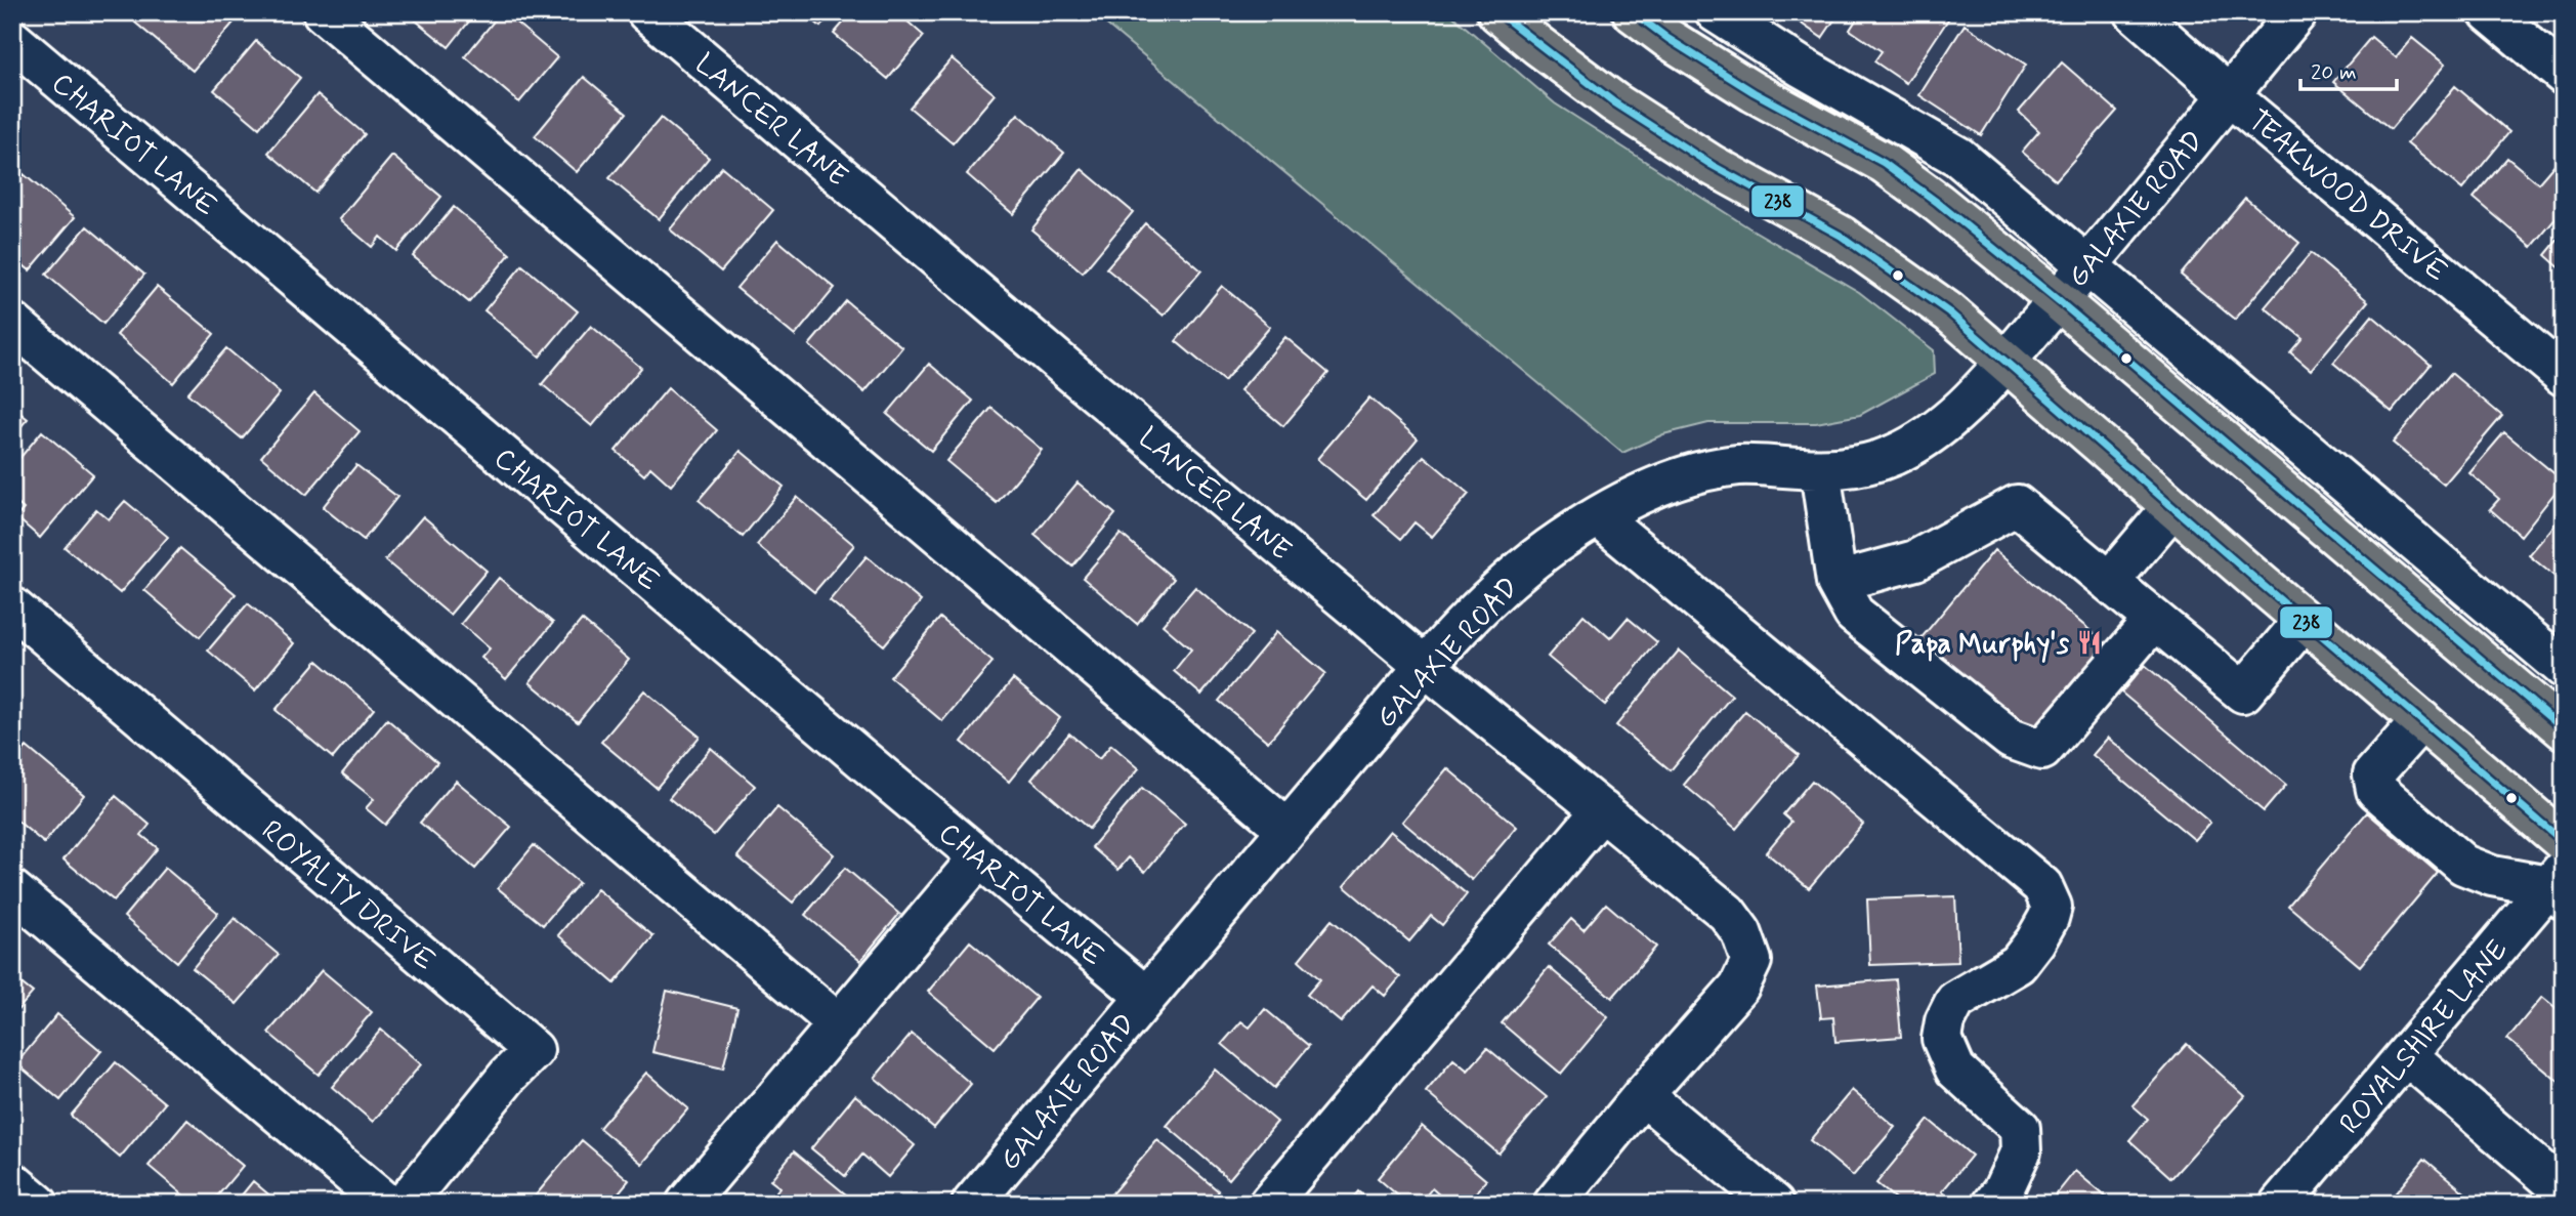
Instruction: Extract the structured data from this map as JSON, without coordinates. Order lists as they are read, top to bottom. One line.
{"streets":{"street":["LANCER LANE","CHARIOT LANE","TEAKWOOD DRIVE","GALAXIE ROAD","ROYALTY DRIVE","ROYALSHIRE LANE"]},"crossings":[["LANCER LANE","GALAXIE ROAD"],["CHARIOT LANE","GALAXIE ROAD"],["TEAKWOOD DRIVE","GALAXIE ROAD"]],"places":{"restaurant":["Papa Murphy's"]},"lines":["transit line 238"],"scale_bar":"20 m"}
